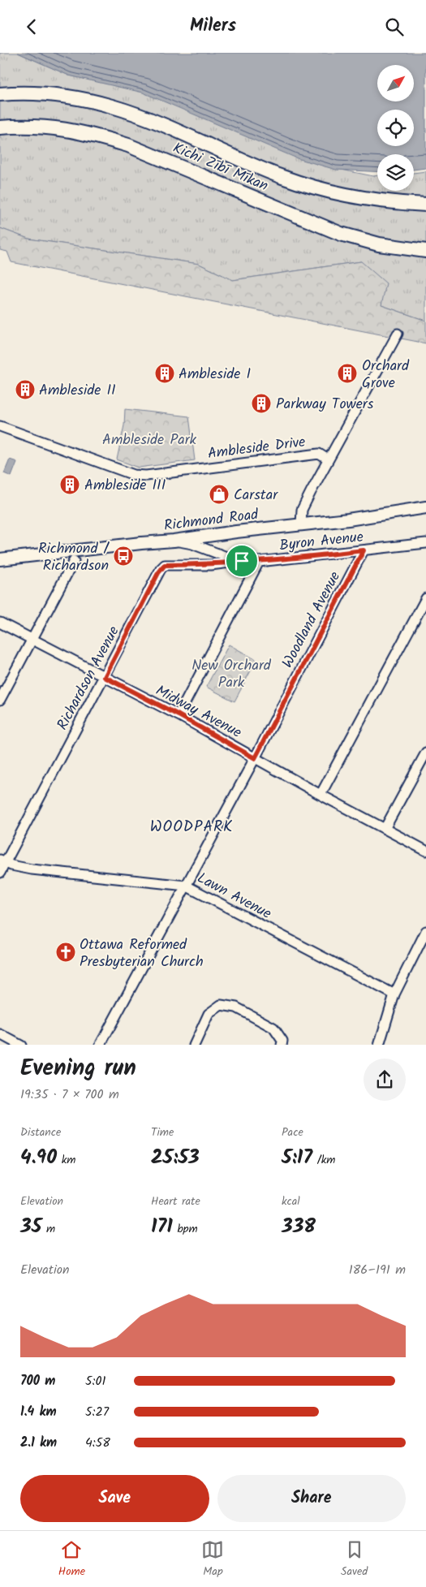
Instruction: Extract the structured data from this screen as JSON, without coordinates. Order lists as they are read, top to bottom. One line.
{"streets":{"highway":["Kichi Zībī Mīkan"],"main road":["Richmond Road"],"street":["Ambleside Drive","Byron Avenue","Woodland Avenue","Richardson Avenue","Midway Avenue","Lawn Avenue"]},"crossings":[["Richmond Road","Byron Avenue"],["Byron Avenue","Woodland Avenue"],["Byron Avenue","Richardson Avenue"],["Woodland Avenue","Midway Avenue"],["Woodland Avenue","Lawn Avenue"],["Richardson Avenue","Midway Avenue"],["Richardson Avenue","Lawn Avenue"]],"districts":["WOODPARK"],"parks":["Ambleside Park","New Orchard Park"],"places":{"building":["Ambleside I","Orchard Grove","Ambleside II","Parkway Towers","Ambleside III"],"shop":["Carstar"],"bus stop":["Richmond / Richardson"],"church":["Ottawa Reformed Presbyterian Church"]},"north":"top right","page":{"header":"Milers","heading":["Evening run","19:35 · 7 × 700 m"],"stats":[["Distance","4.90 km"],["Time","25:53"],["Pace","5:17 /km"],["Elevation","35 m"],["Heart rate","171 bpm"],["kcal","338"]],"chart":["Elevation","186–191 m"],"list":[{"name":"700 m","note":"5:01"},{"name":"1.4 km","note":"5:27"},{"name":"2.1 km","note":"4:58"}],"buttons":["Save","Share"],"tabs":["Home","Map","Saved"]}}
